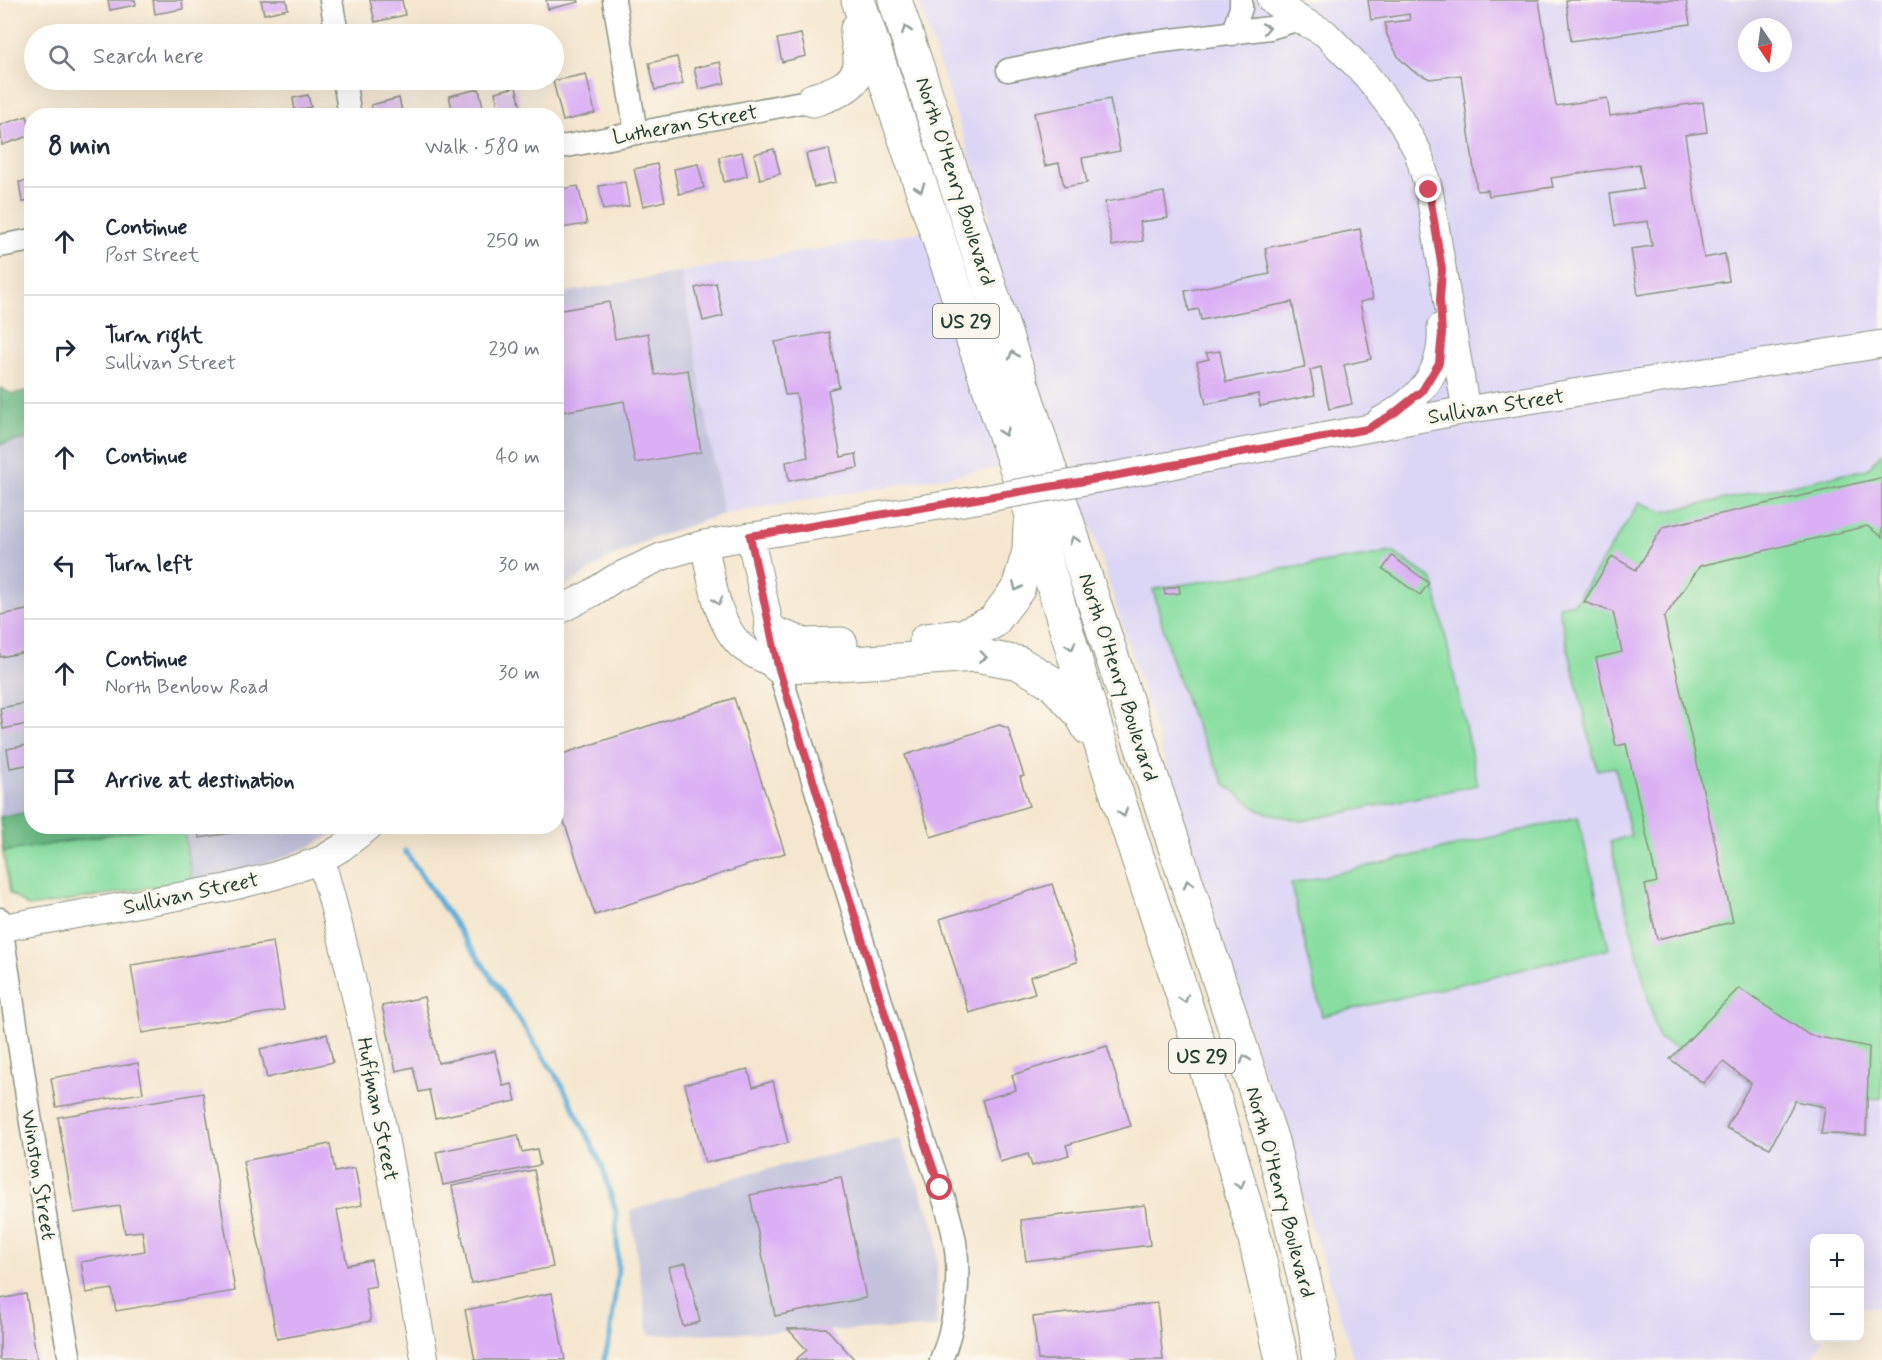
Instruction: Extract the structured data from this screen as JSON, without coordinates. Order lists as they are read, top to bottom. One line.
{"streets":{"highway":["North O'Henry Boulevard","US 29"],"street":["Lutheran Street","Sullivan Street","Huffman Street","Winston Street"]},"crossings":[["Sullivan Street","Huffman Street"],["Sullivan Street","Winston Street"]],"north":"bottom","page":{"search":"Search here","heading":["8 min","Walk · 580 m"],"list":[["Continue","Post Street","250 m"],["Turn right","Sullivan Street","230 m"],["Continue","40 m"],["Turn left","30 m"],["Continue","North Benbow Road","30 m"],"Arrive at destination"],"map_buttons":["+","−"]}}
